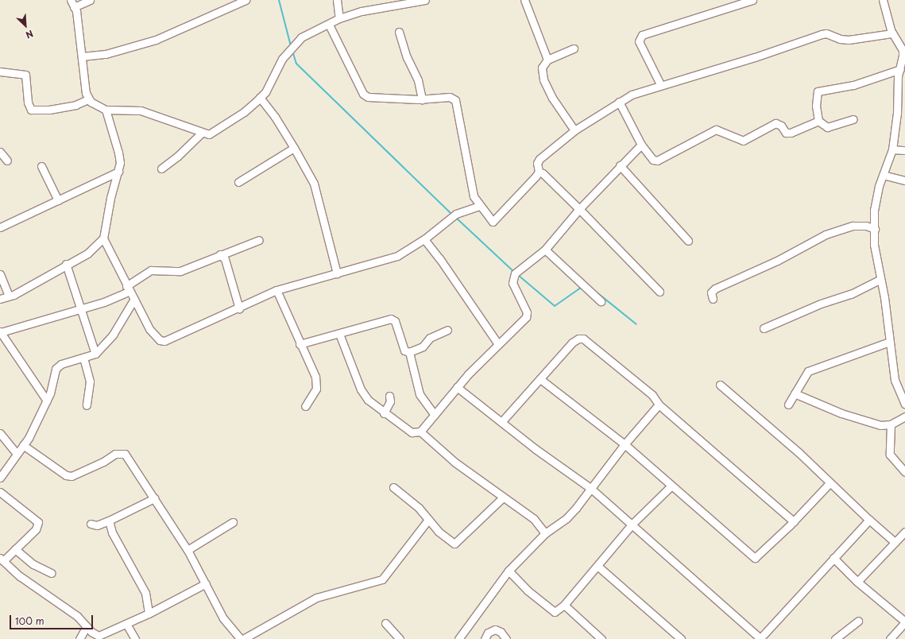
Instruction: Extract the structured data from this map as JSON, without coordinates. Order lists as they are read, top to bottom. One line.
{"scale_bar":"100 m","north":"bottom right"}
